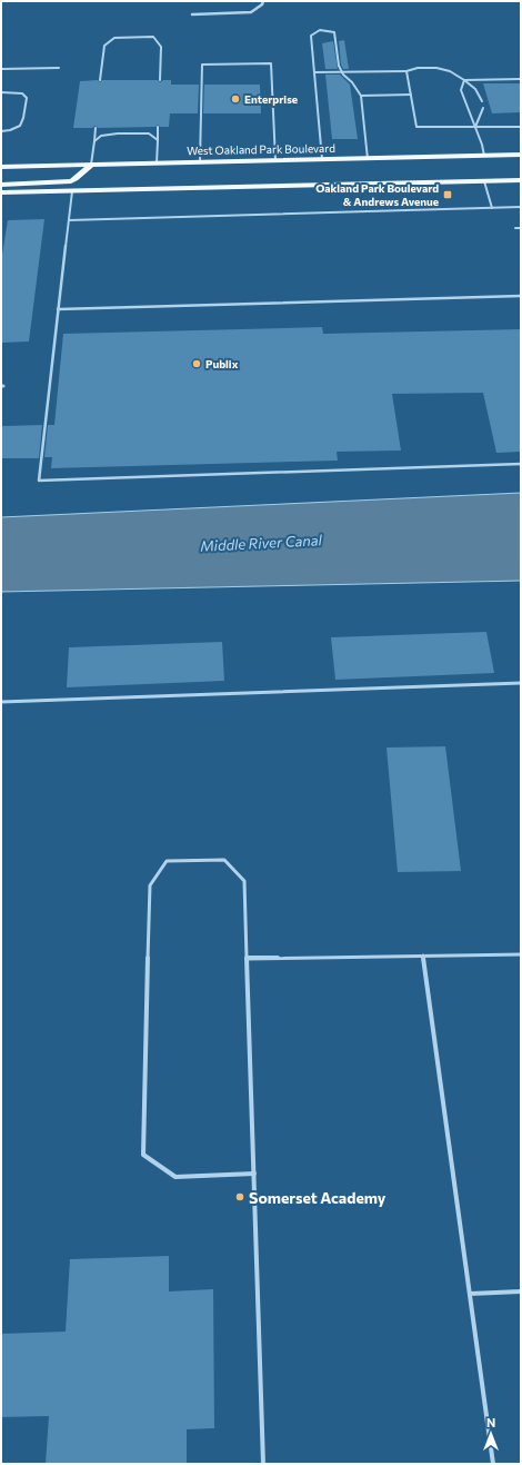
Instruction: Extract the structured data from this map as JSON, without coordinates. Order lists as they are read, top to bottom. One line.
{"streets":{"main road":["West Oakland Park Boulevard"]},"water":["Middle River Canal"],"places":{"other":["Enterprise","Publix","Somerset Academy"],"transit":["Oakland Park Boulevard & Andrews Avenue"]},"north":"top"}
